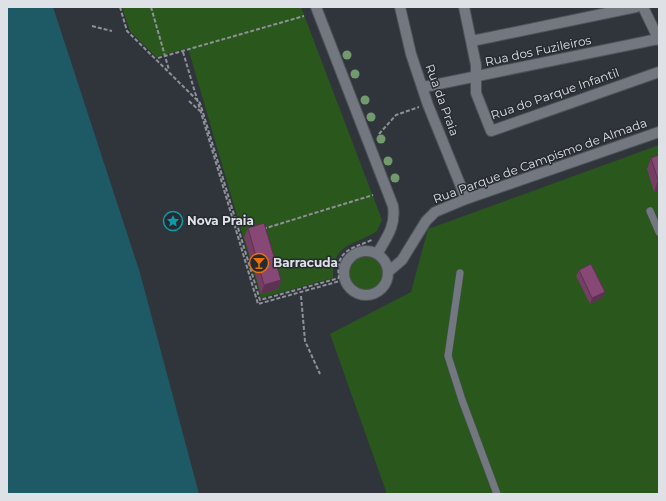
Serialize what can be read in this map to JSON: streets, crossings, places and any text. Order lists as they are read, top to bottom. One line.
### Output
{"streets":{"street":["Rua dos Fuzileiros","Rua do Parque Infantil","Rua da Praia","Rua Parque de Campismo de Almada"]},"crossings":[["Rua dos Fuzileiros","Rua do Parque Infantil"],["Rua dos Fuzileiros","Rua da Praia"],["Rua da Praia","Rua Parque de Campismo de Almada"]],"places":{"place":["Nova Praia"],"bar":["Barracuda"]}}
